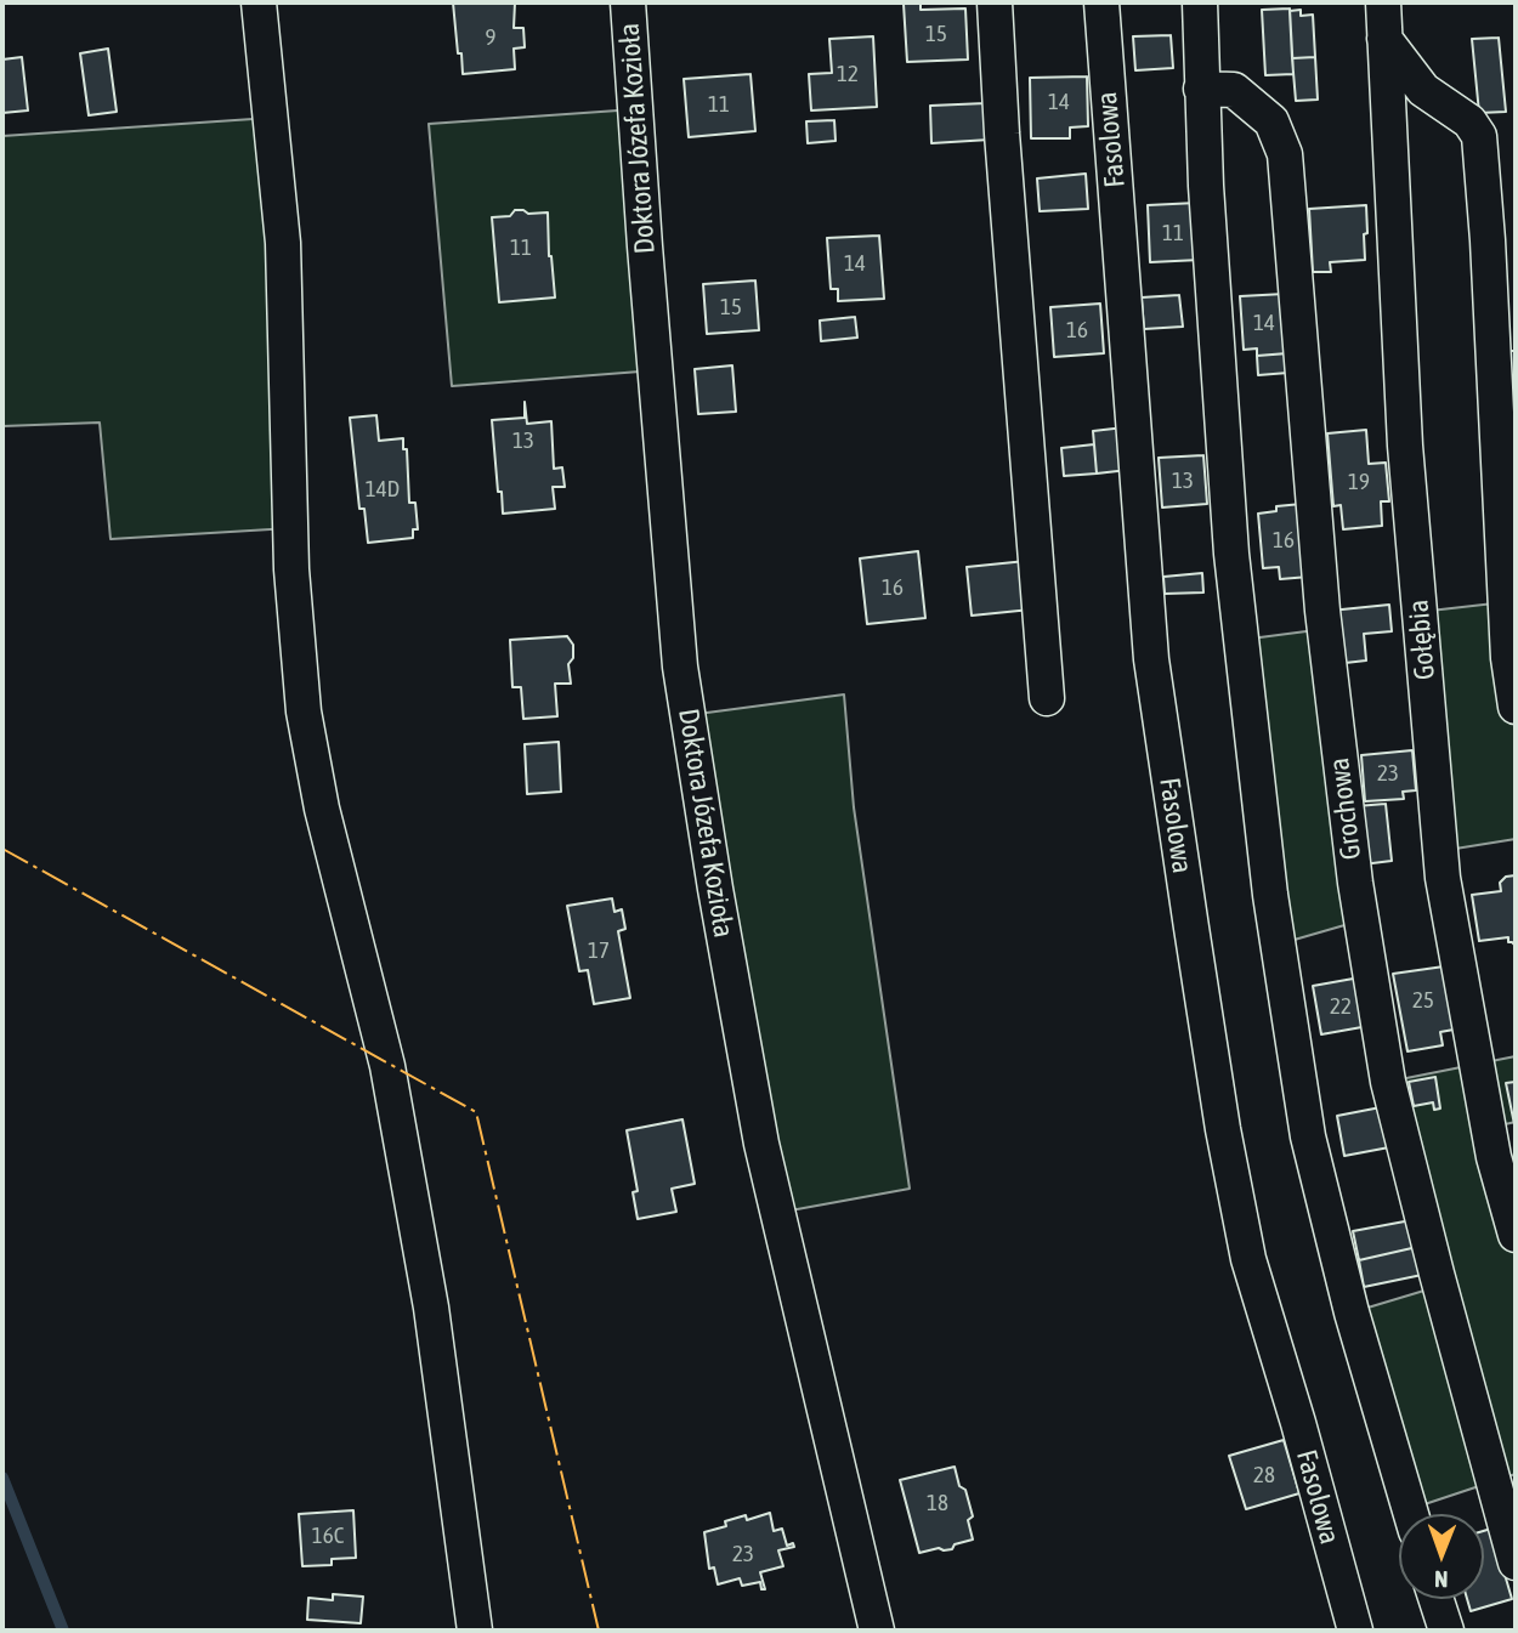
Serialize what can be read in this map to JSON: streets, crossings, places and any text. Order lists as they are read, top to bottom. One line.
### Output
{"streets":{"street":["Doktora Józefa Kozioła","Fasolowa","Gołębia","Grochowa"]},"house_numbers":["15","9","12","14","11","11","11","14","15","14","16","13","13","19","14D","16","16","23","17","25","22","28","18","16C","23"],"north":"bottom"}
